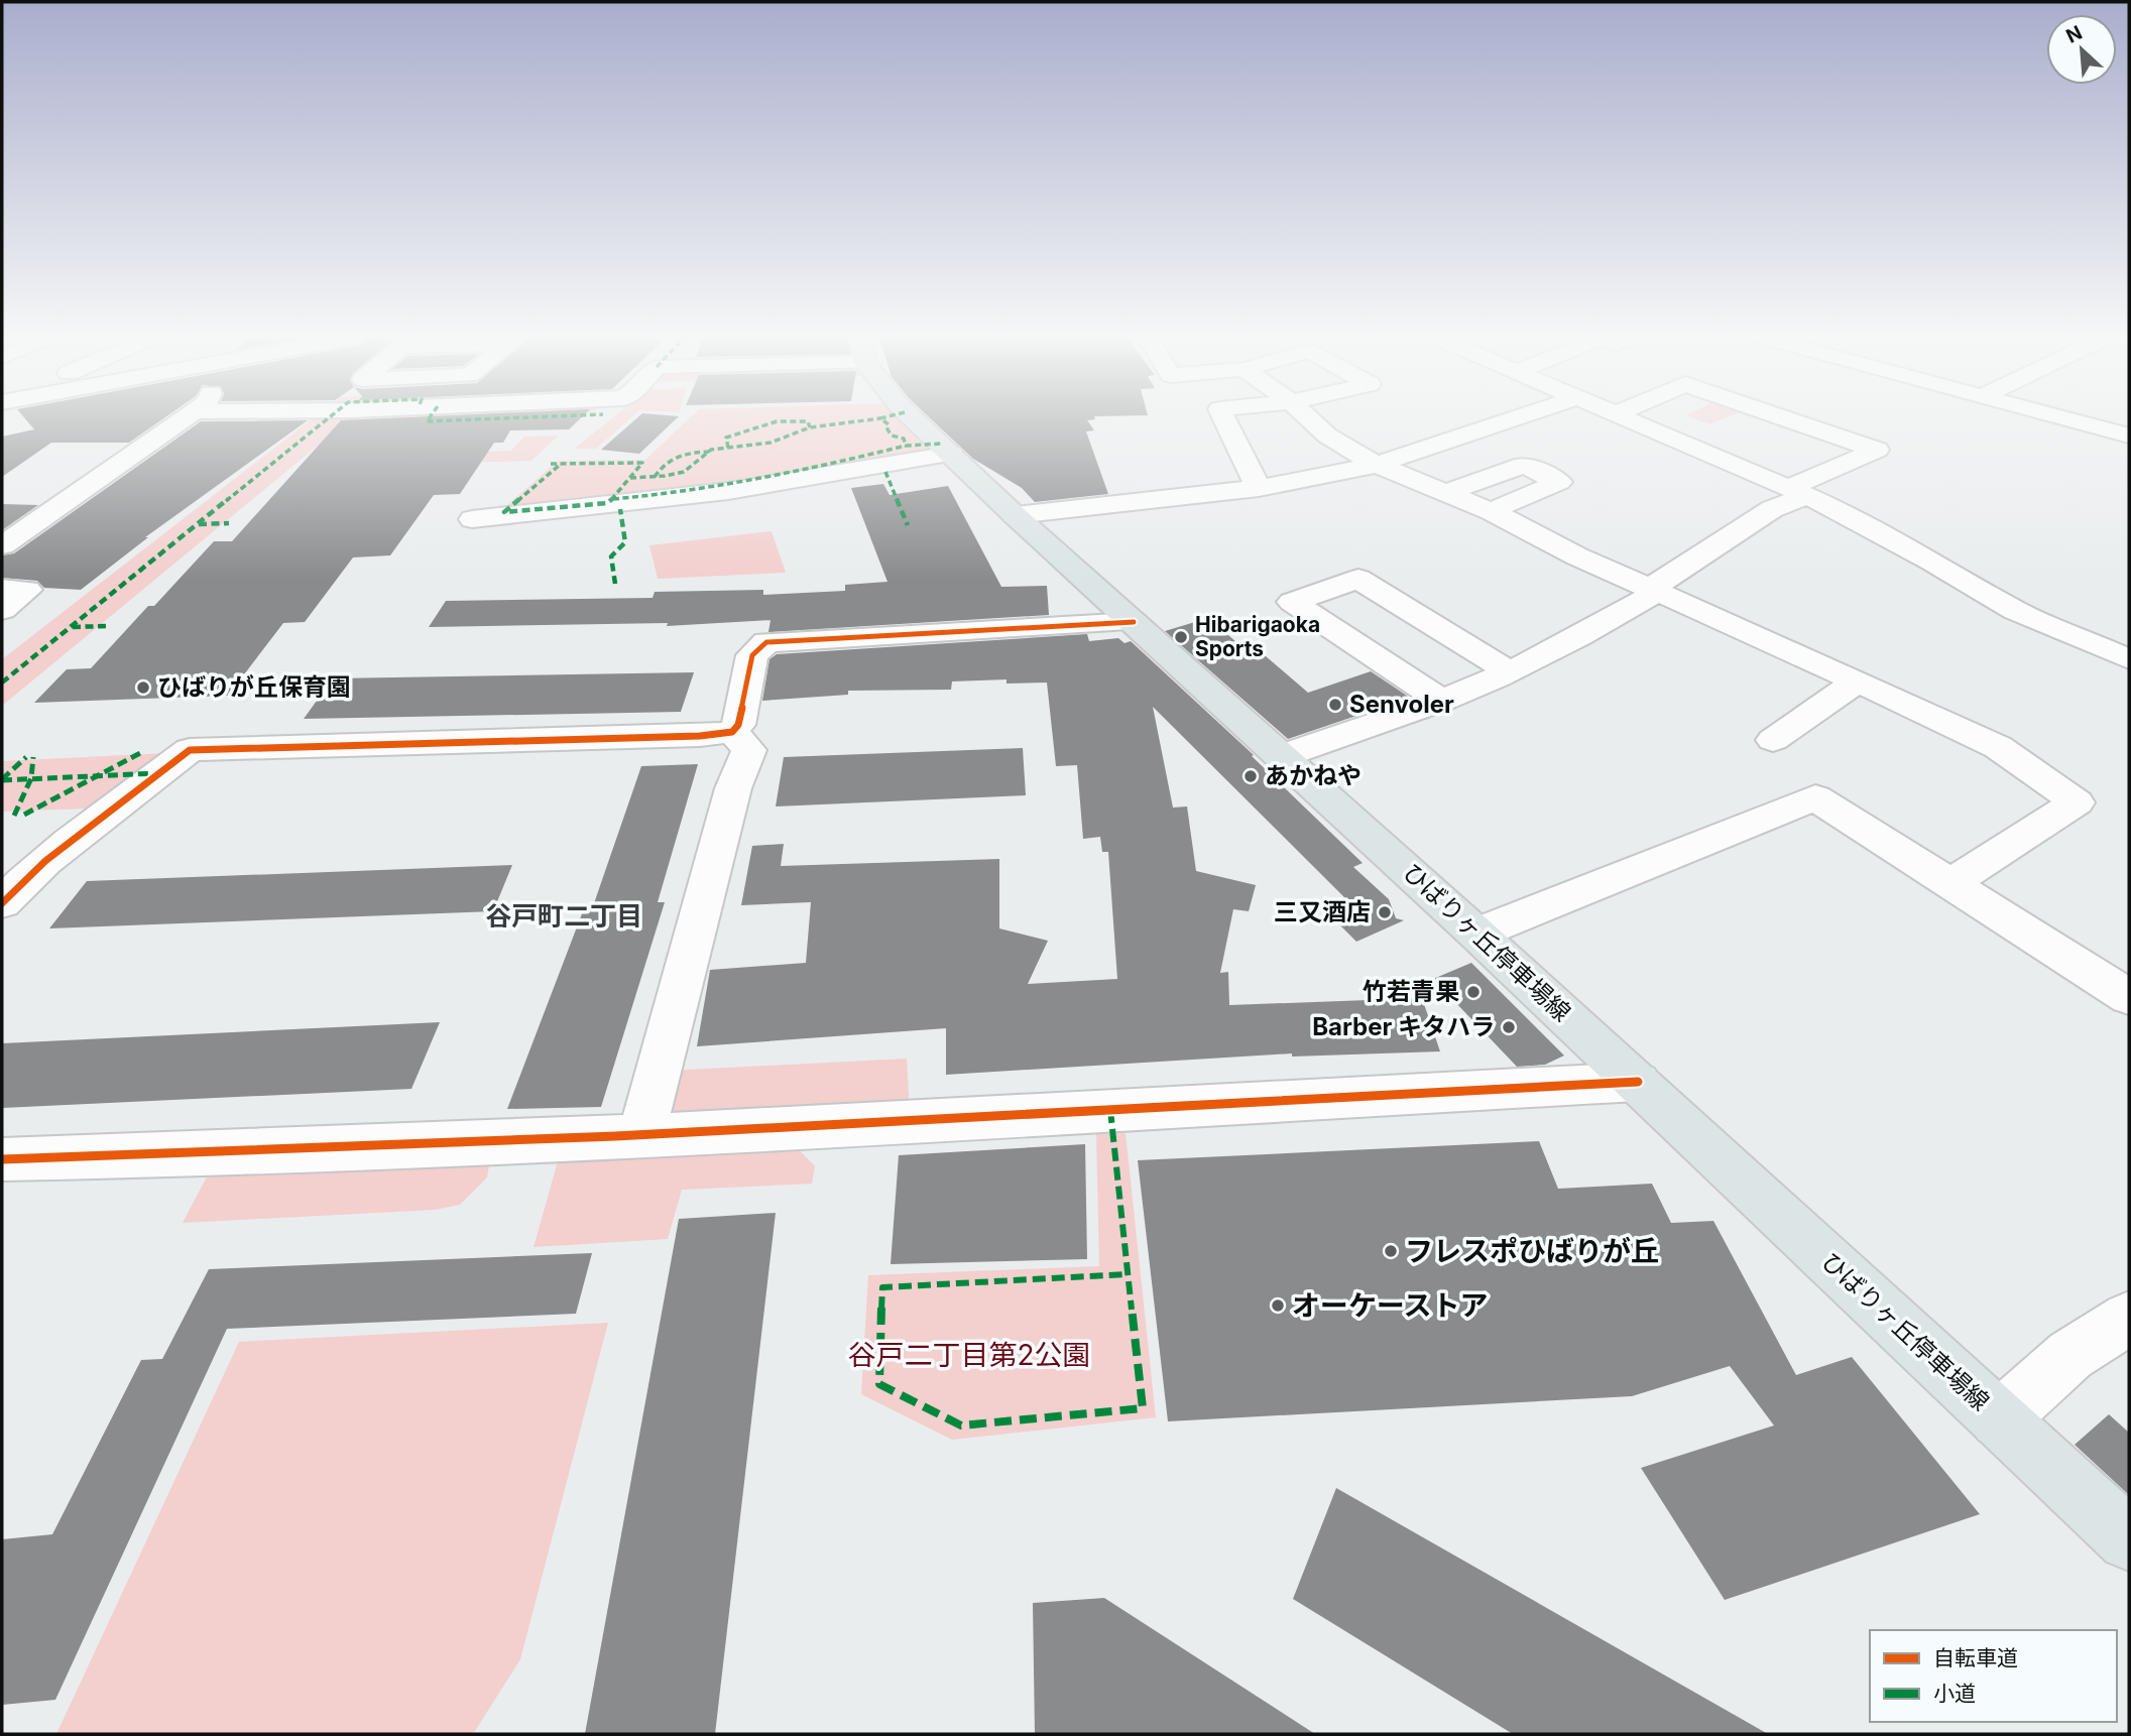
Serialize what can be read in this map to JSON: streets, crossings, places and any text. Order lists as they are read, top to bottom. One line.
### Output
{"streets":{"main road":["ひばりヶ丘停車場線"]},"districts":["谷戸町二丁目"],"parks":["谷戸二丁目第2公園"],"places":["Hibarigaoka Sports","ひばりが丘保育園","Senvoler","あかねや","三又酒店","竹若青果","Barber キタハラ","フレスポひばりが丘","オーケーストア"],"legend":["自転車道","小道"],"north":"top left"}
